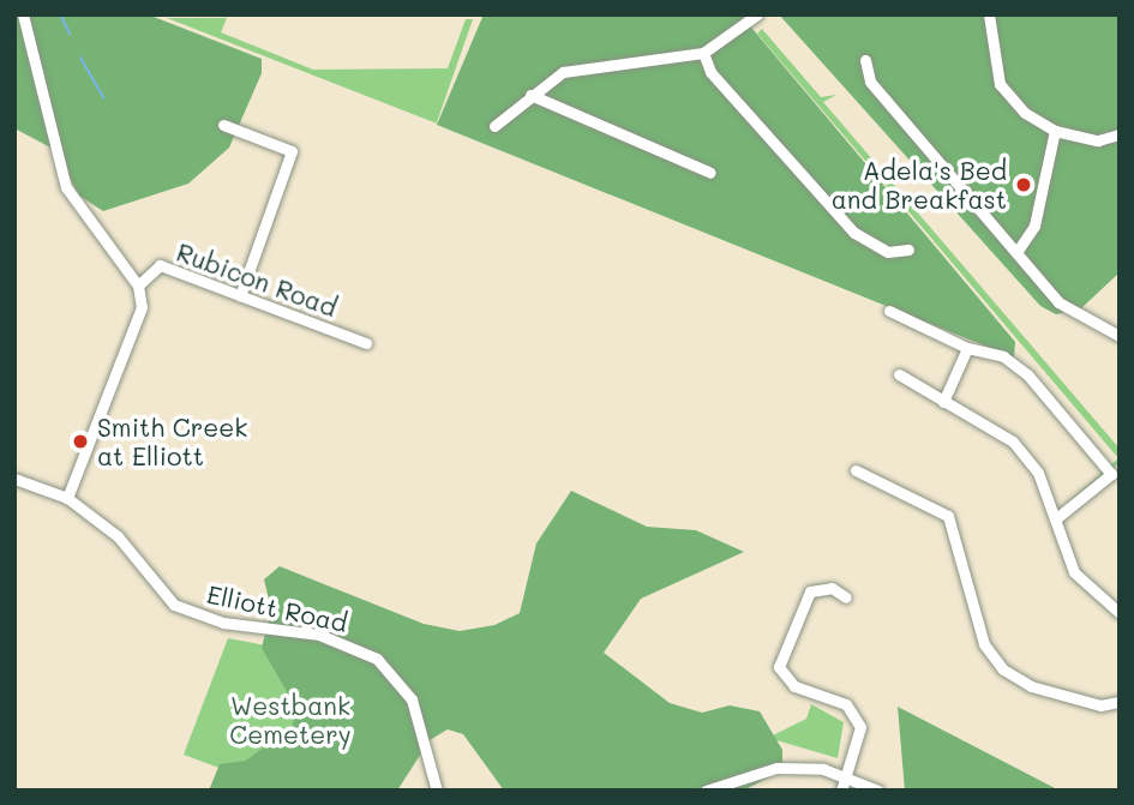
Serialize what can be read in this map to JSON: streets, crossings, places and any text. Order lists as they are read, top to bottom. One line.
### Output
{"streets":{"street":["Rubicon Road","Elliott Road"]},"parks":["Westbank Cemetery"],"places":["Adela's Bed and Breakfast","Smith Creek at Elliott"]}
